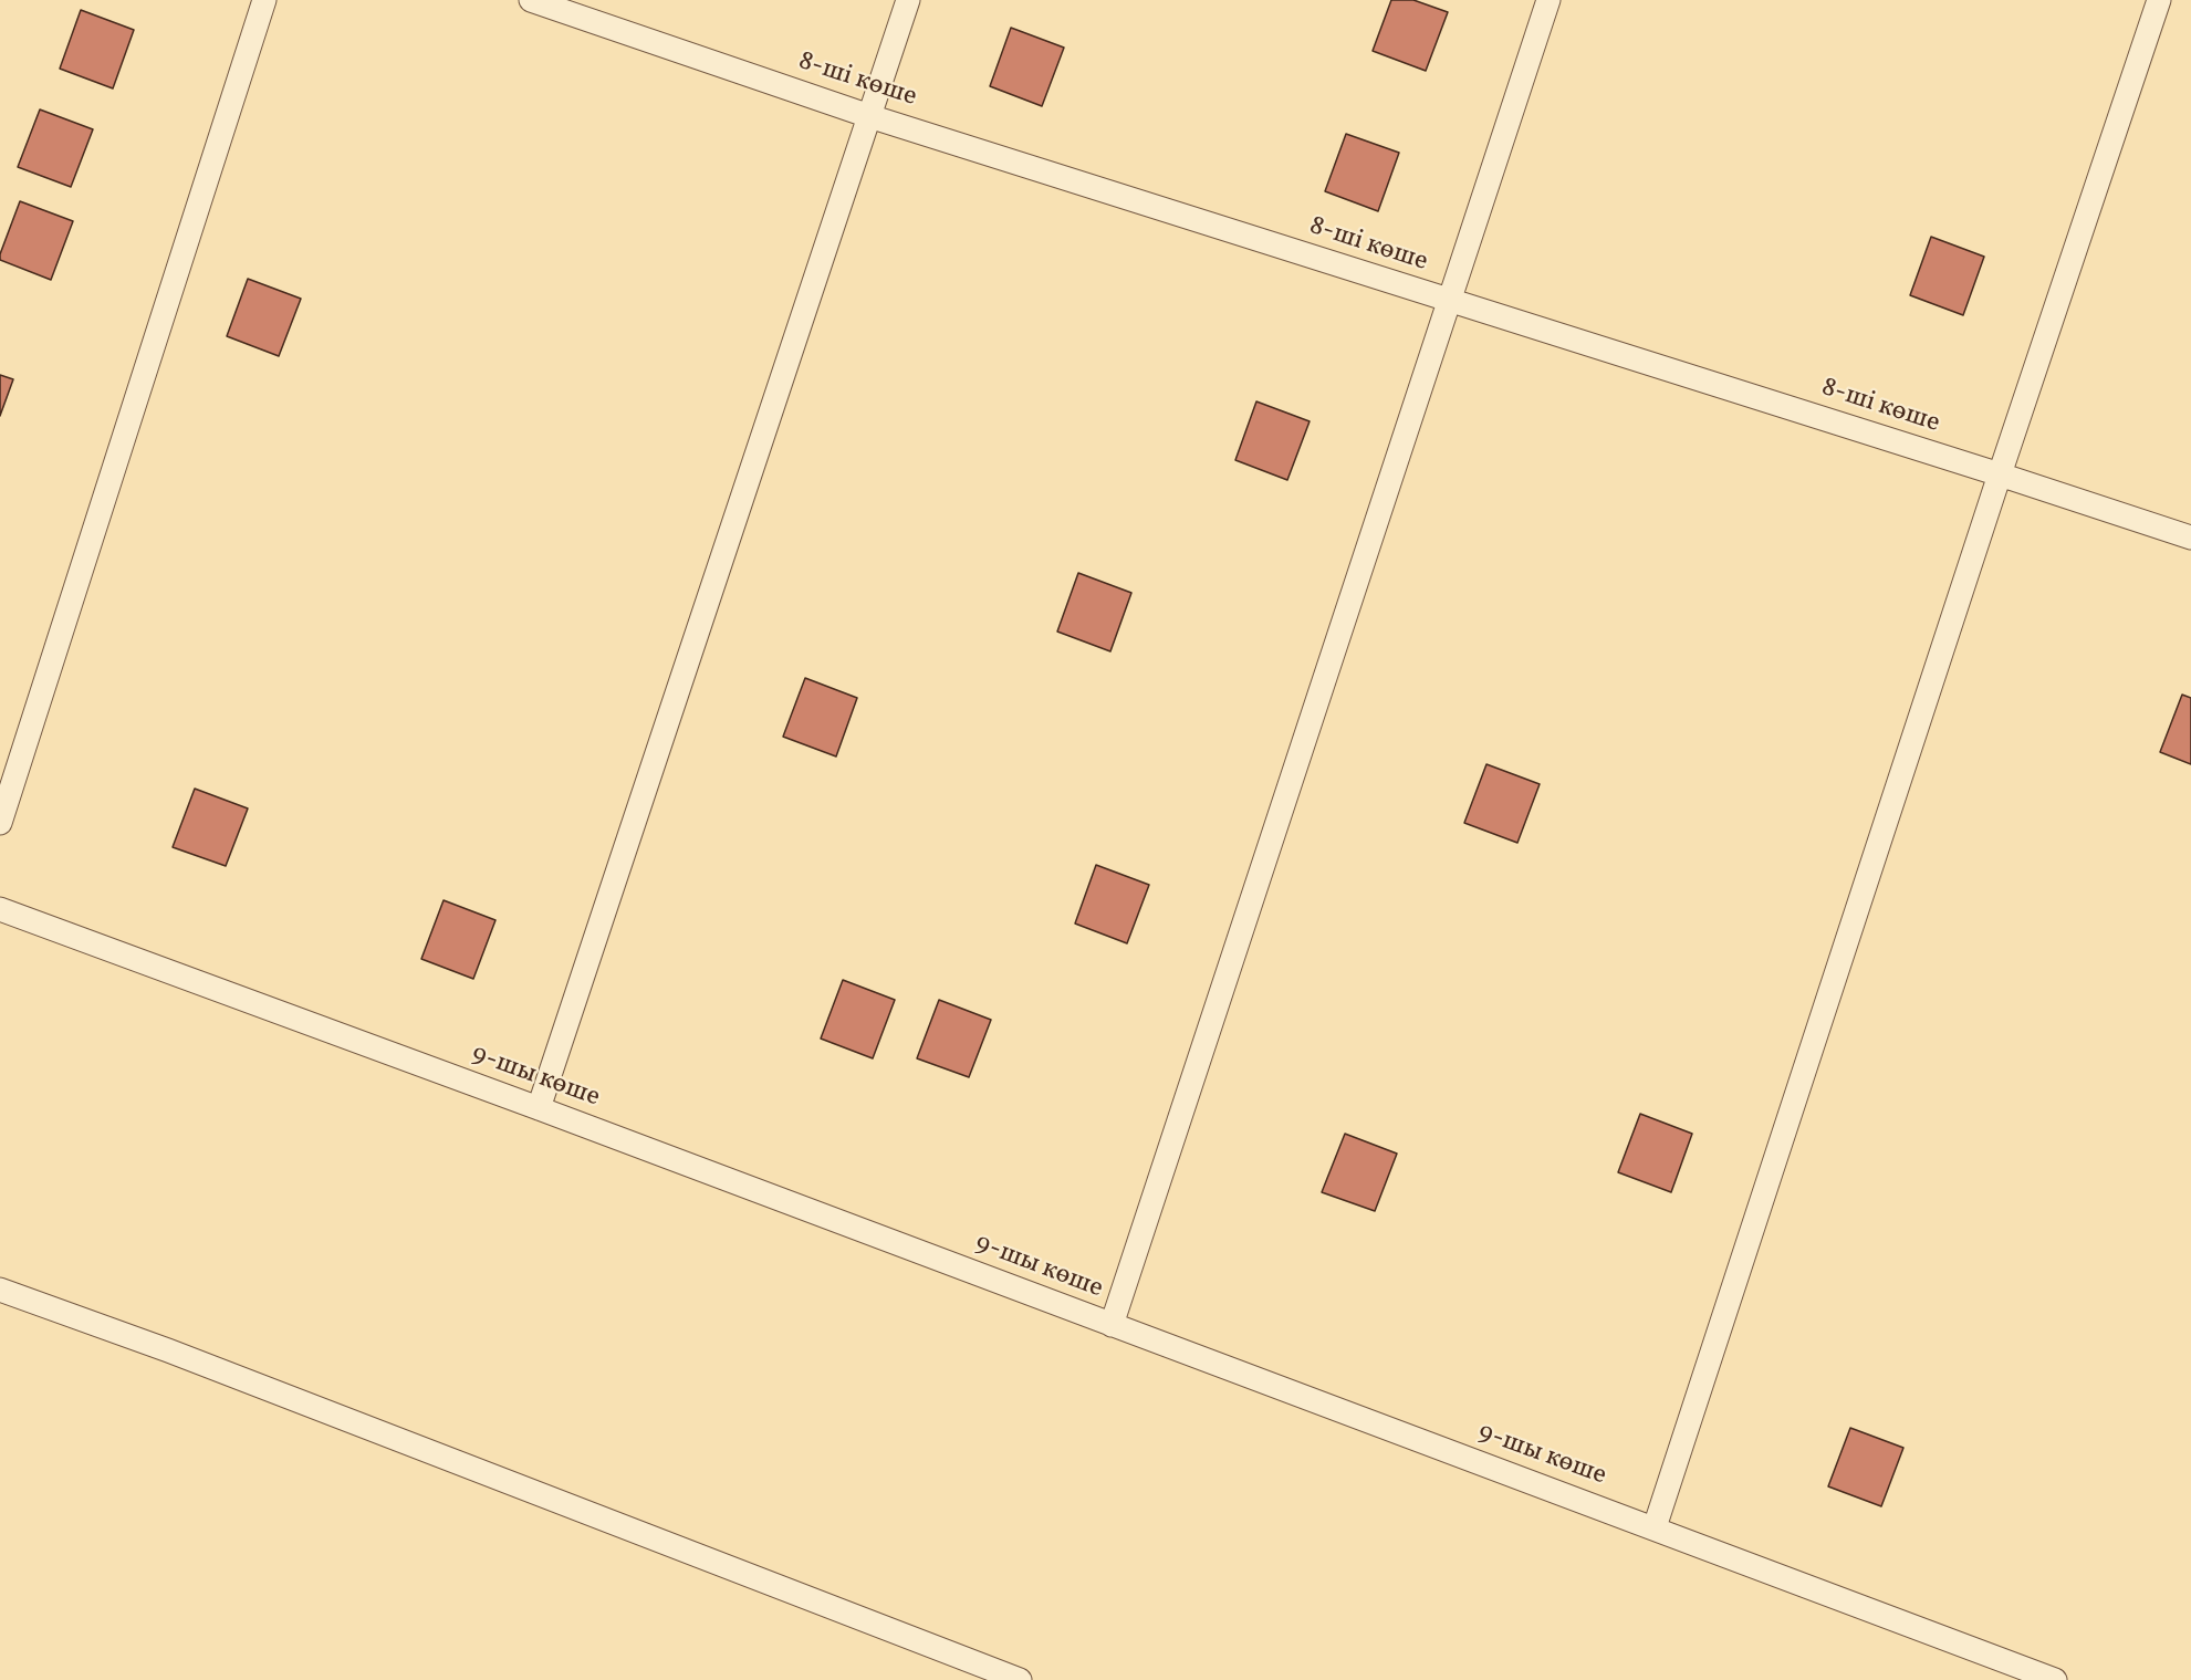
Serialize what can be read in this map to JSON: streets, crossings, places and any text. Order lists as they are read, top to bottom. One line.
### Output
{"streets":{"lane":["8-ші көше","9-шы көше"]}}
